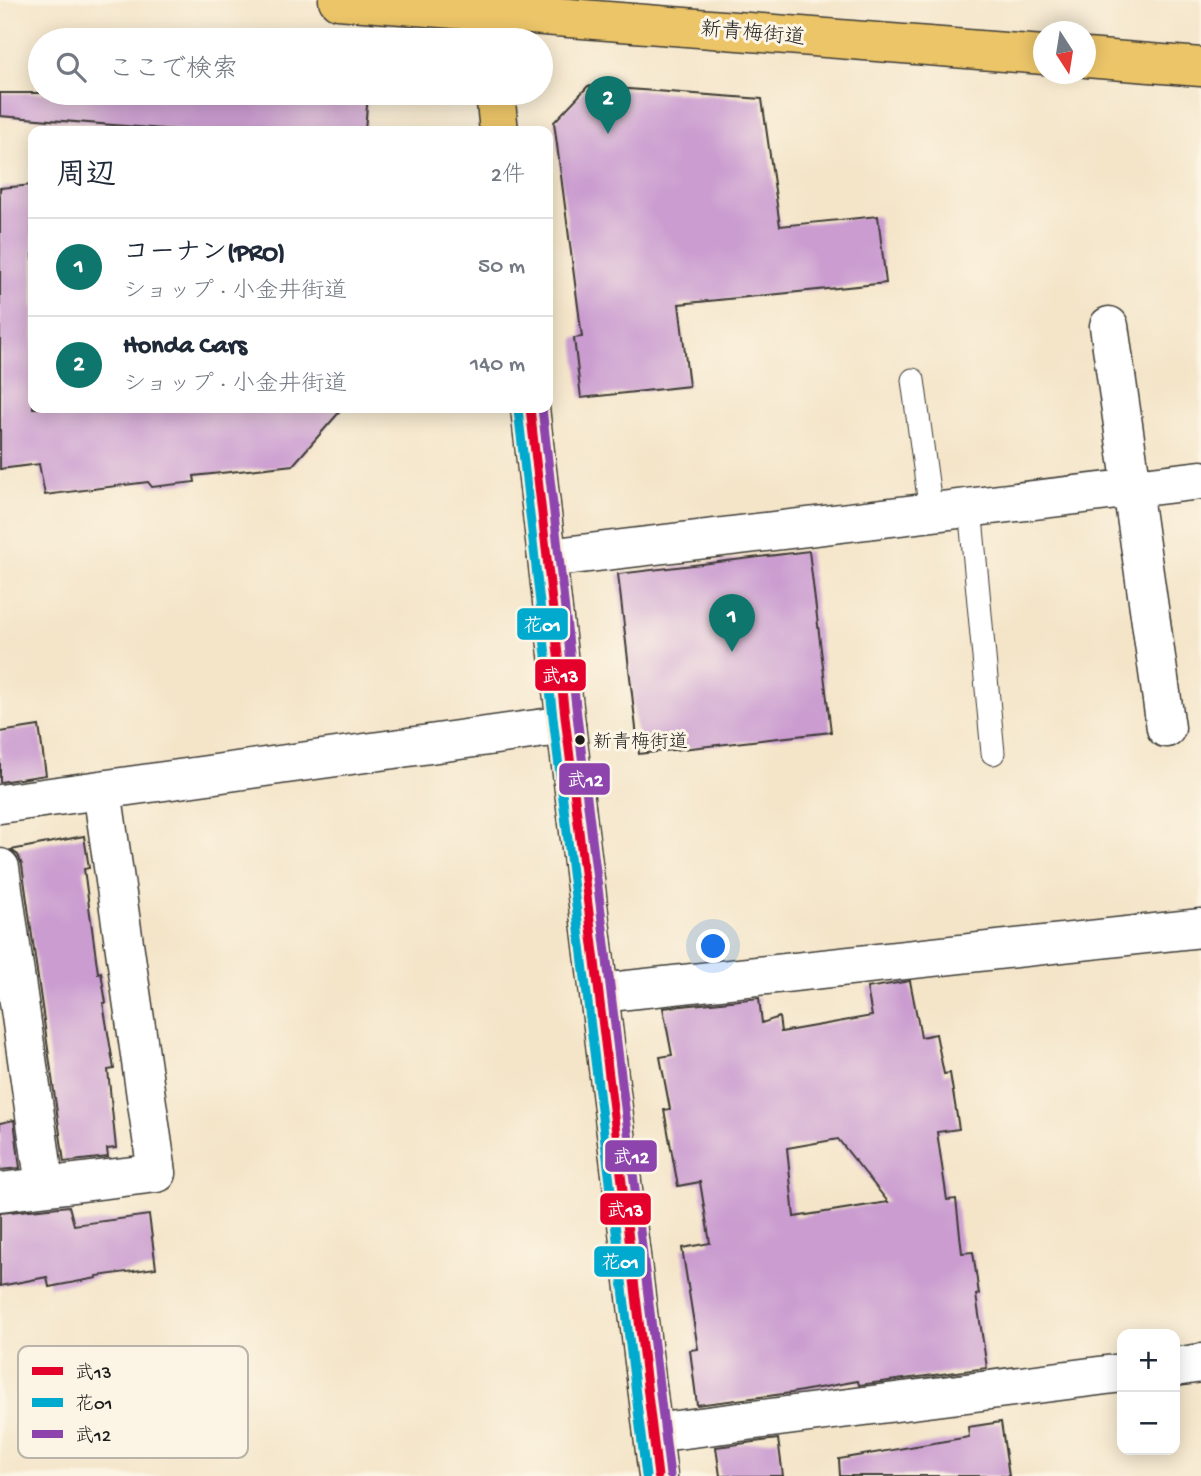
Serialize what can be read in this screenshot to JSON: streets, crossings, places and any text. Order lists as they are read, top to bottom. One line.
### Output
{"streets":{"main road":["新青梅街道"]},"places":["新青梅街道"],"lines":["transit line 武13","transit line 花01","transit line 武12"],"legend":["武13","花01","武12"],"north":"bottom","page":{"search":"ここで検索","pins":["2","1"],"heading":["周辺","2件"],"list":[{"mark":"1","name":"コーナン(PRO)","note":"ショップ · 小金井街道","value":"50 m"},{"mark":"2","name":"Honda Cars","note":"ショップ · 小金井街道","value":"140 m"}],"map_buttons":["+","−"]}}
